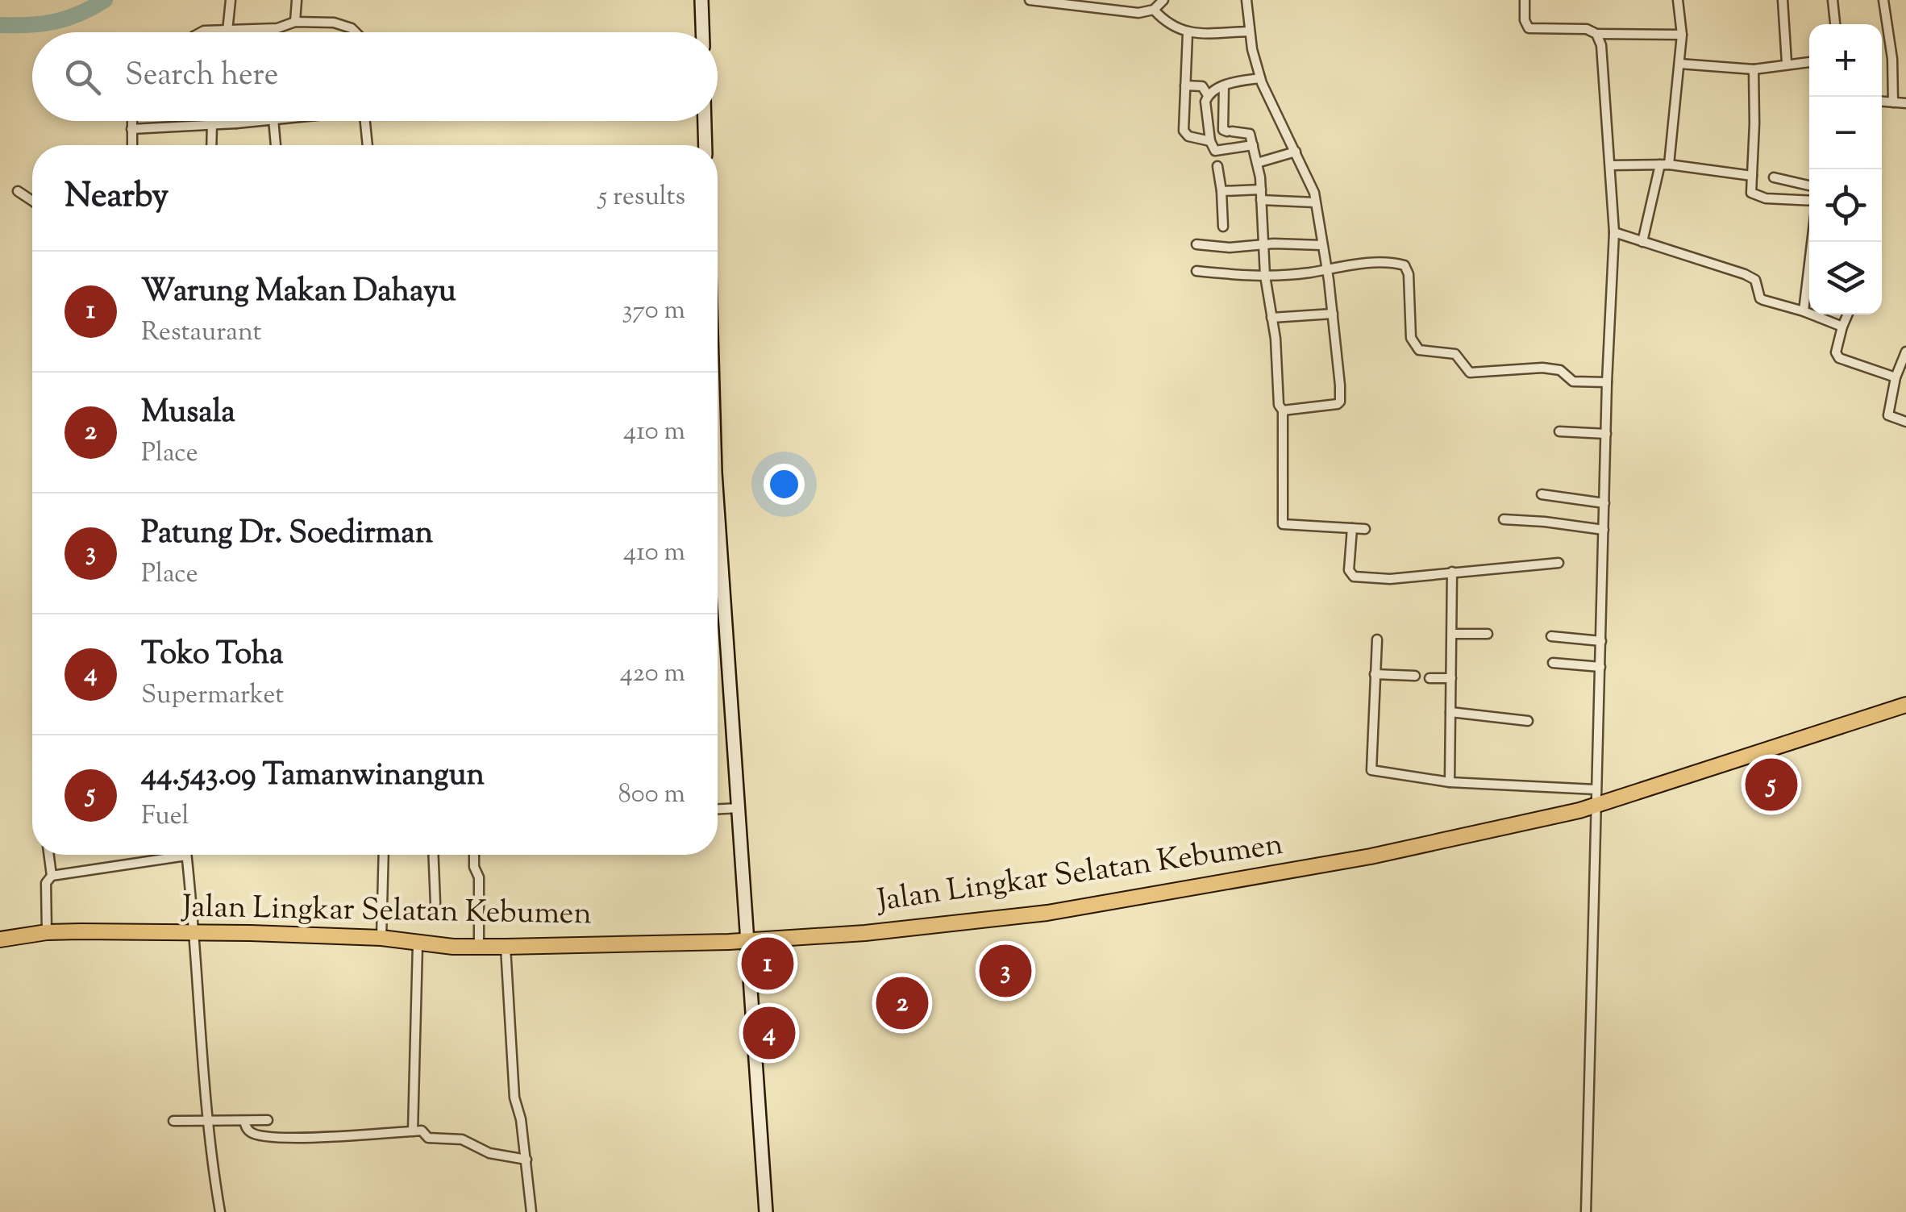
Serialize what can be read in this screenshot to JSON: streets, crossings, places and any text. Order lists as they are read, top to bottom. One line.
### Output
{"streets":{"highway":["Jalan Lingkar Selatan Kebumen"]},"page":{"map_buttons":["+","−"],"search":"Search here","heading":["Nearby","5 results"],"list":[{"mark":"1","name":"Warung Makan Dahayu","note":"Restaurant","value":"370 m"},{"mark":"2","name":"Musala","note":"Place","value":"410 m"},{"mark":"3","name":"Patung Dr. Soedirman","note":"Place","value":"410 m"},{"mark":"4","name":"Toko Toha","note":"Supermarket","value":"420 m"},{"mark":"5","name":"44.543.09 Tamanwinangun","note":"Fuel","value":"800 m"}],"pins":["5","1","3","2","4"]}}
